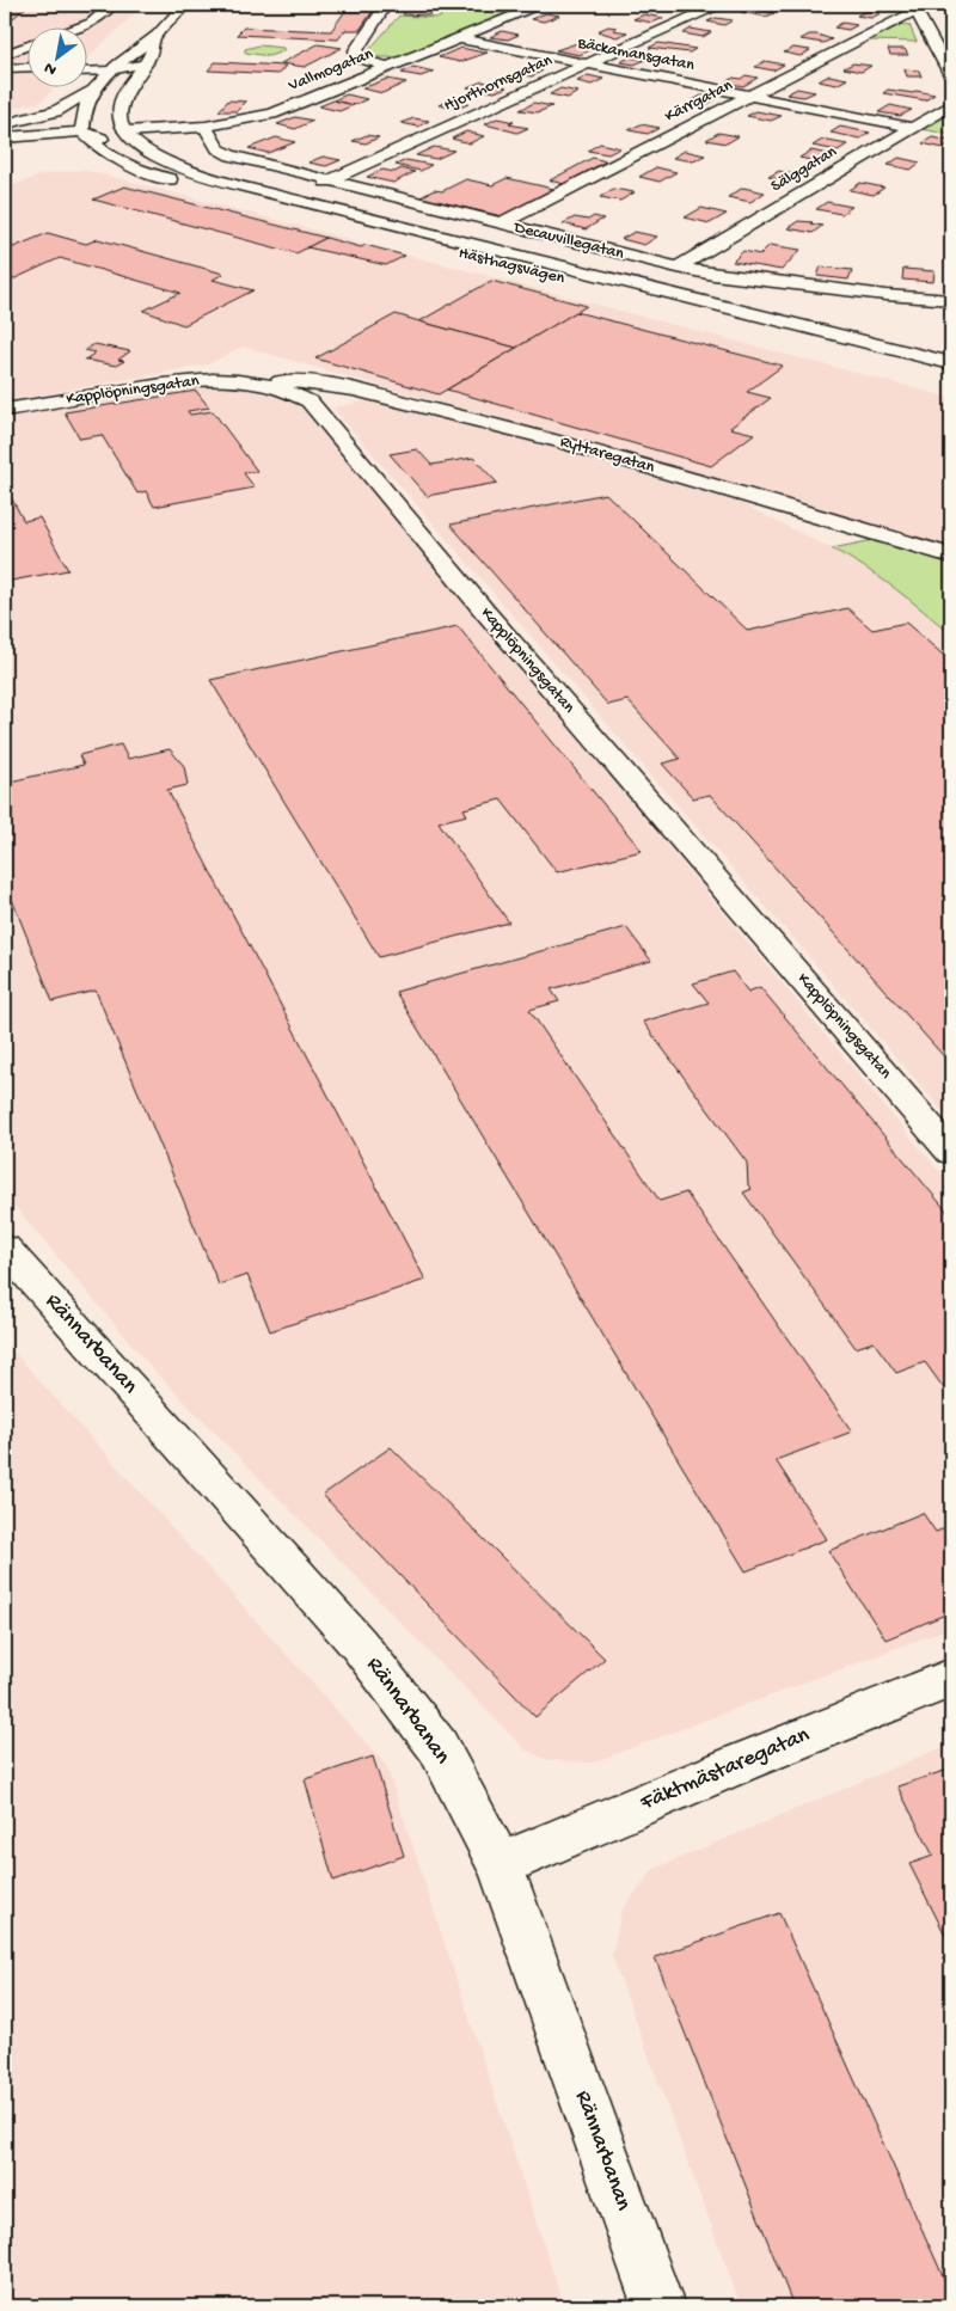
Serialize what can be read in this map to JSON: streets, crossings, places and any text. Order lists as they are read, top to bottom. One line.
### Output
{"streets":{"street":["Bäckamansgatan","Vallmogatan","Hjorthornsgatan","Kärrgatan","Sälggatan","Decauvillegatan","Hästhagsvägen","Kapplöpningsgatan","Ryttaregatan","Rännarbanan","Fäktmästaregatan"]},"crossings":[["Bäckamansgatan","Vallmogatan"],["Bäckamansgatan","Hjorthornsgatan"],["Bäckamansgatan","Kärrgatan"],["Bäckamansgatan","Sälggatan"],["Vallmogatan","Decauvillegatan"],["Vallmogatan","Hästhagsvägen"],["Hjorthornsgatan","Decauvillegatan"],["Kärrgatan","Decauvillegatan"],["Sälggatan","Decauvillegatan"],["Kapplöpningsgatan","Ryttaregatan"],["Rännarbanan","Fäktmästaregatan"]],"north":"bottom left"}
